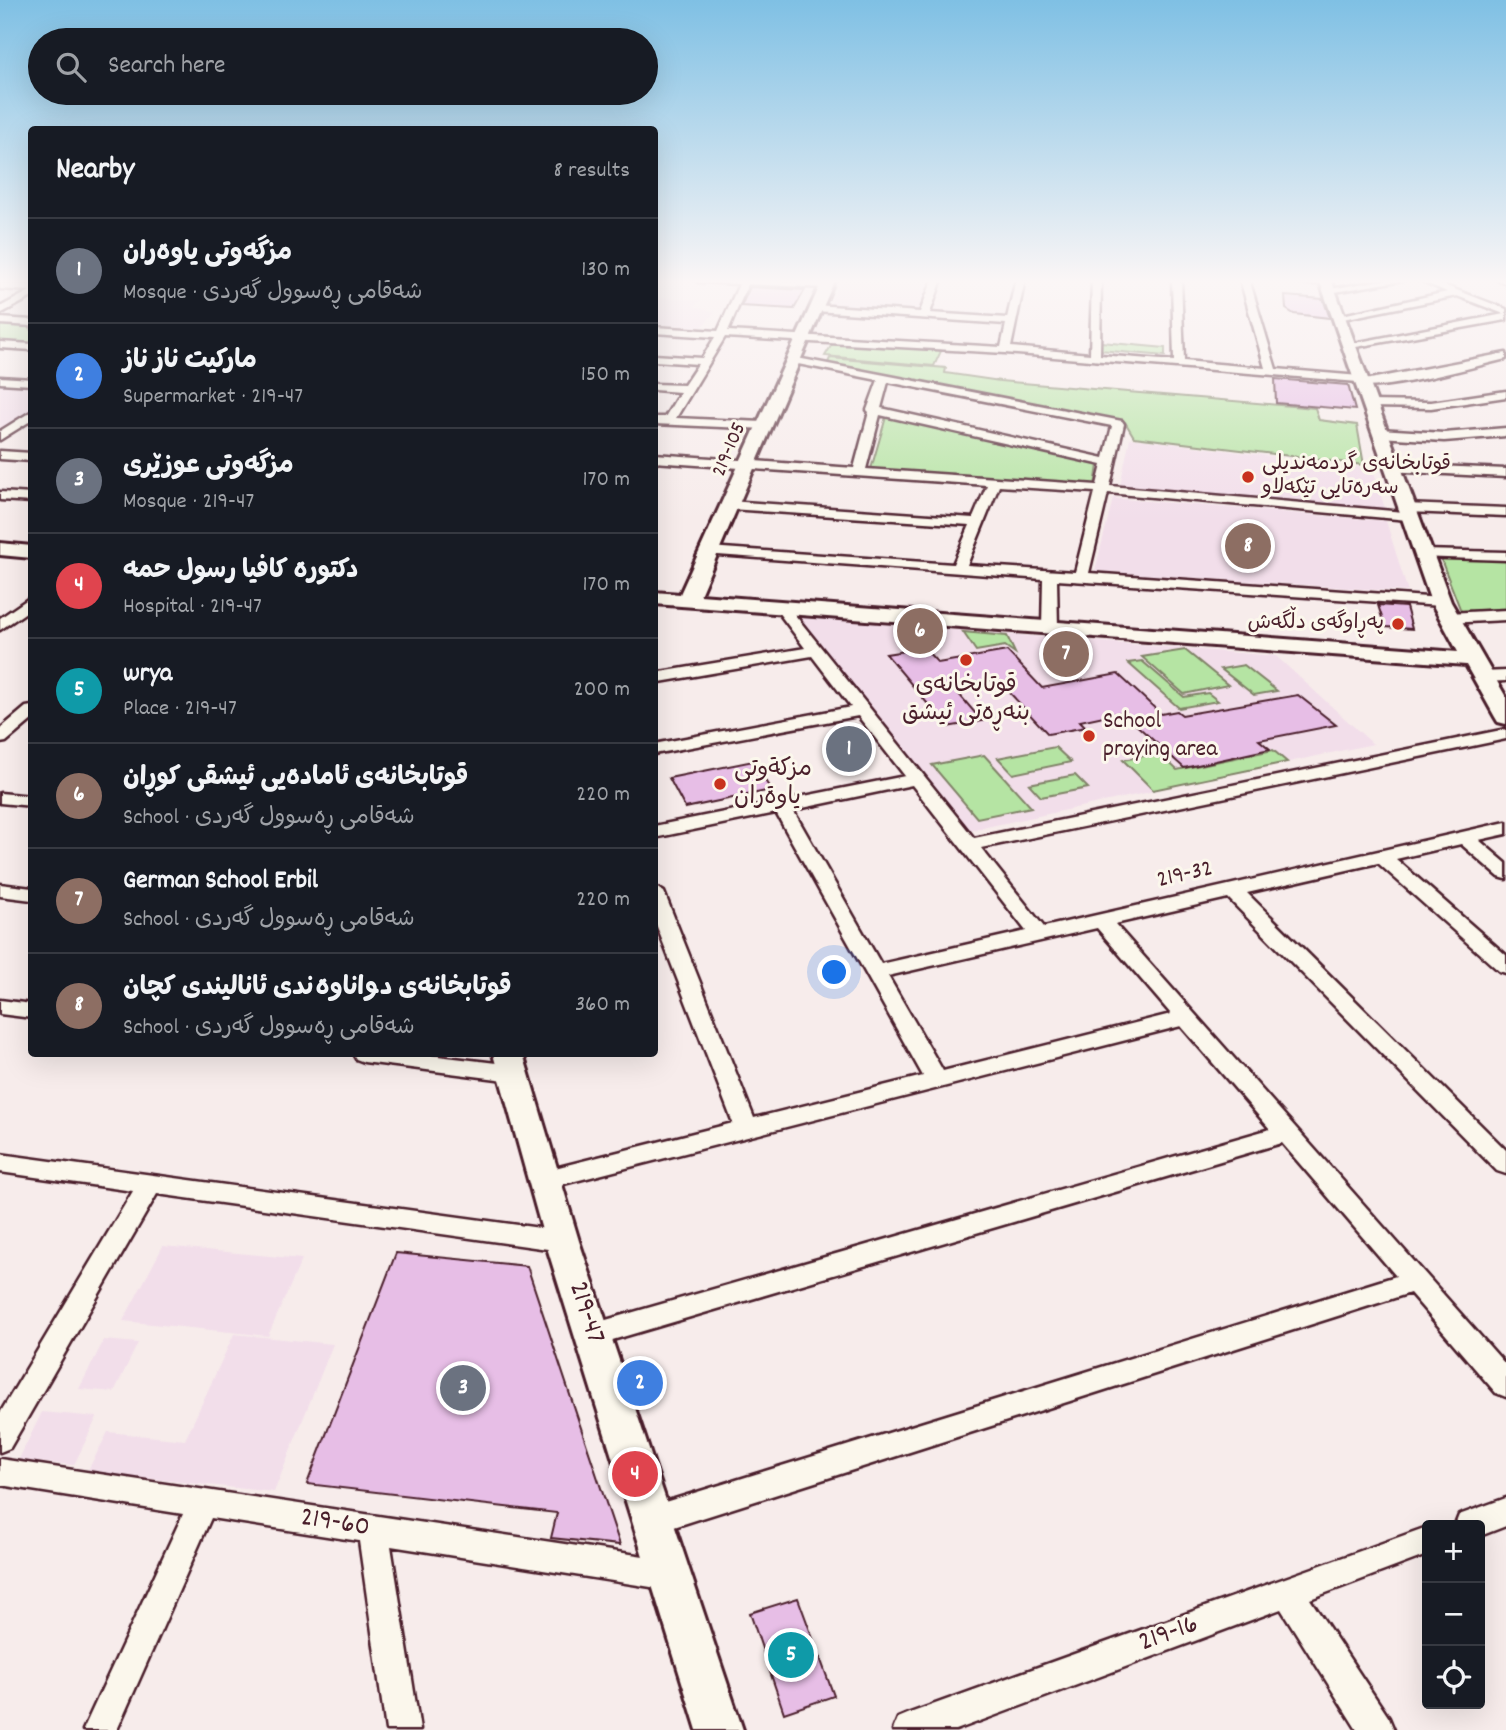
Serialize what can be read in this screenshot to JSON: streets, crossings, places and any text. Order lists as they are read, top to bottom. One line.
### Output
{"streets":{"street":["219-105","219-32","219-47","219-60","219-16"]},"crossings":[["219-47","219-60"]],"places":["قوتابخانەی گردمەندیلی سەرەتایی تێكەلاو","پەڕاوگەی دڵگەش","قوتابخانەی بنەڕەتی ئیشق","School praying area","مزكةوتى ياوةران"],"page":{"search":"Search here","heading":["Nearby","8 results"],"list":[{"mark":"1","name":"مزگەوتی یاوەران","note":"Mosque · شەقامی ڕەسوول گەردی","value":"130 m"},{"mark":"2","name":"ماركيت ناز ناز","note":"Supermarket · 219-47","value":"150 m"},{"mark":"3","name":"مزگەوتی عوزێری","note":"Mosque · 219-47","value":"170 m"},{"mark":"4","name":"دکتورە کافیا رسول حمە","note":"Hospital · 219-47","value":"170 m"},{"mark":"5","name":"wrya","note":"Place · 219-47","value":"200 m"},{"mark":"6","name":"قوتابخانەی ئامادەیی ئیشقی کوڕان","note":"School · شەقامی ڕەسوول گەردی","value":"220 m"},{"mark":"7","name":"German School Erbil","note":"School · شەقامی ڕەسوول گەردی","value":"220 m"},{"mark":"8","name":"قوتابخانەی دواناوەندی ئانالیندی كچان","note":"School · شەقامی ڕەسوول گەردی","value":"360 m"}],"pins":["8","6","7","1","2","3","4","5"],"map_buttons":["+","−"]}}
